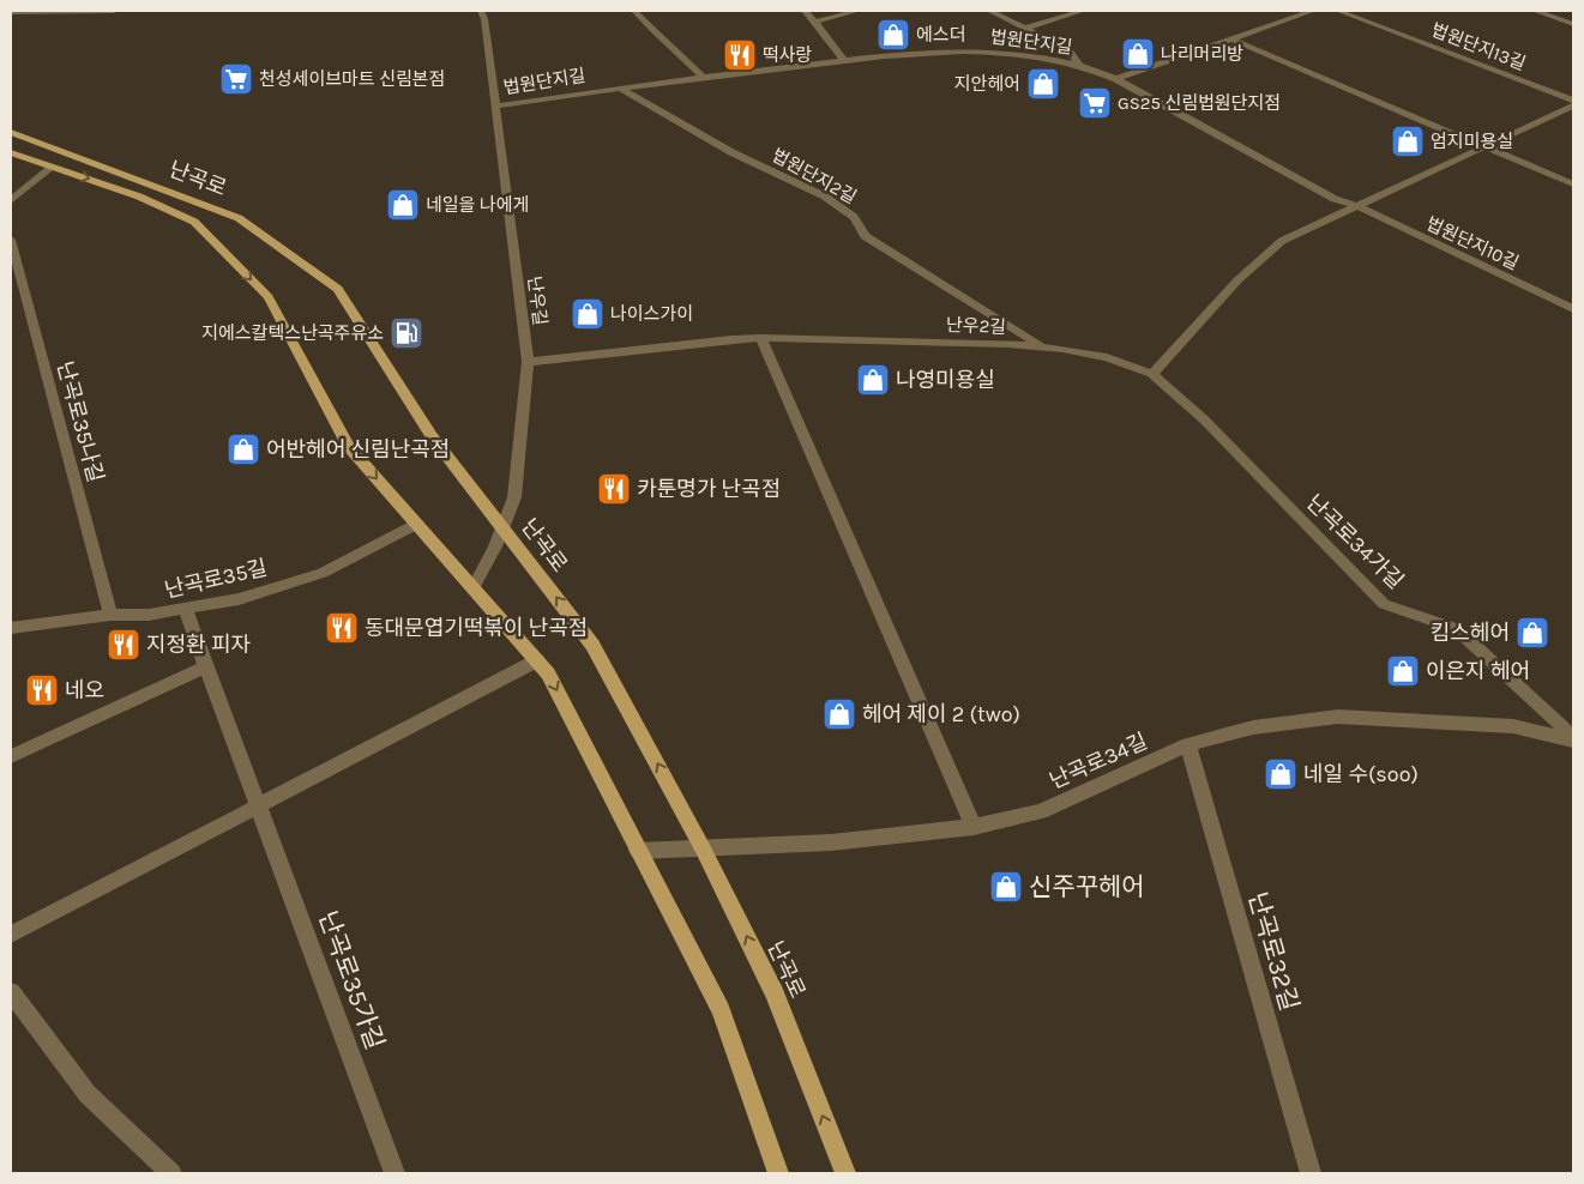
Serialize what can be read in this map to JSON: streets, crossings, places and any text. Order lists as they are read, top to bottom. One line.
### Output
{"streets":{"main road":["난곡로"],"street":["법원단지길","법원단지13길","법원단지2길","법원단지10길","난우길","난우2길","난곡로35나길","난곡로34가길","난곡로35길","난곡로34길","난곡로32길","난곡로35가길"]},"crossings":[["법원단지길","법원단지2길"],["법원단지길","법원단지10길"],["법원단지길","난우길"],["법원단지2길","난우2길"],["난곡로","난우길"],["난곡로","난곡로35길"],["난곡로","난곡로34길"],["난우길","난우2길"],["난우2길","난곡로34가길"],["난곡로35나길","난곡로35길"],["난곡로34가길","난곡로34길"],["난곡로35길","난곡로35가길"],["난곡로34길","난곡로32길"]],"places":{"shop":["에스더","나리머리방","지안헤어","엄지미용실","네일을 나에게","나이스가이","나영미용실","어반헤어 신림난곡점","킴스헤어","이은지 헤어","헤어 제이 2 (two)","네일 수(soo)","신주꾸헤어"],"restaurant":["떡사랑","카툰명가 난곡점","동대문엽기떡볶이 난곡점","지정환 피자","네오"],"supermarket":["천성세이브마트 신림본점","GS25 신림법원단지점"],"fuel station":["지에스칼텍스난곡주유소"]}}
